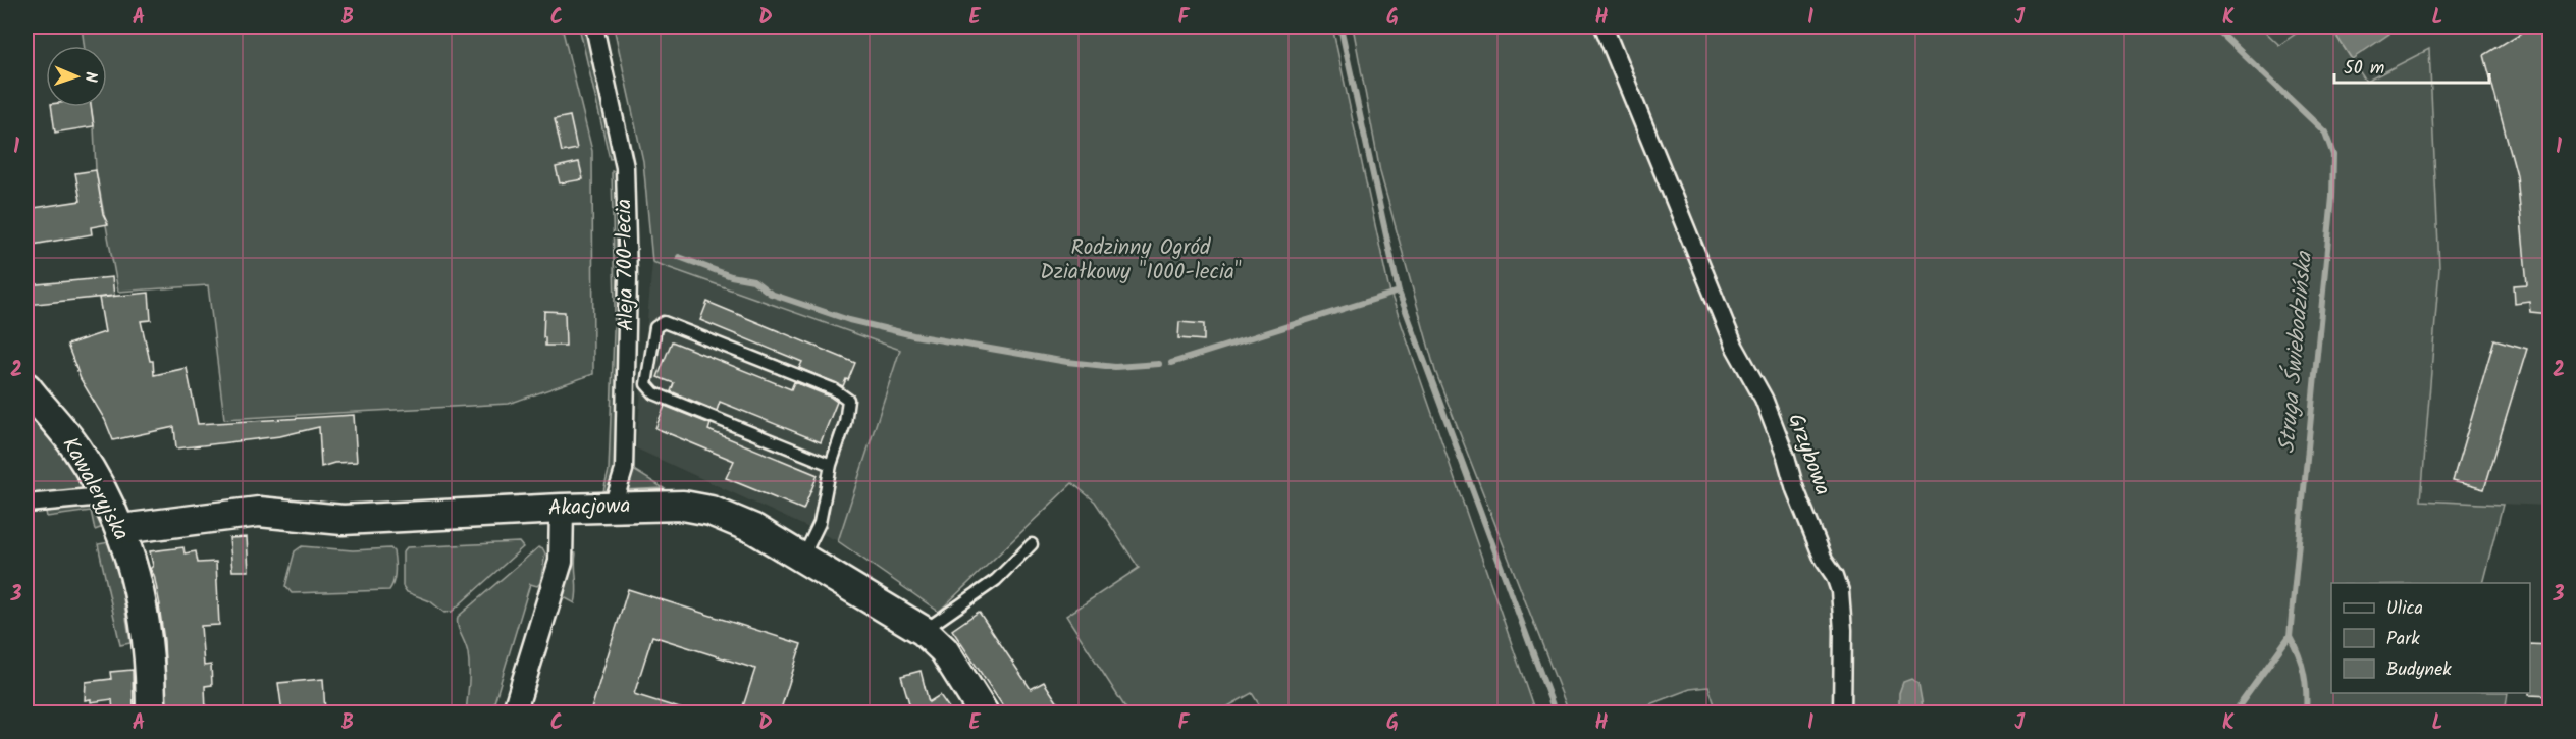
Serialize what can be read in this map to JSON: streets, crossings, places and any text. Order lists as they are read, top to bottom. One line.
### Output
{"streets":{"street":["Aleja 700-lecia","Grzybowa","Kawaleryjska","Akacjowa"]},"crossings":[["Aleja 700-lecia","Akacjowa"],["Kawaleryjska","Akacjowa"]],"water":["Struga Świebodzińska"],"parks":["Rodzinny Ogród Działkowy \"1000-lecia\""],"legend":["Ulica","Park","Budynek"],"scale_bar":"50 m","north":"right","grid":{"columns":["A","B","C","D","E","F","G","H","I","J","K","L"],"rows":["1","2","3"]}}
